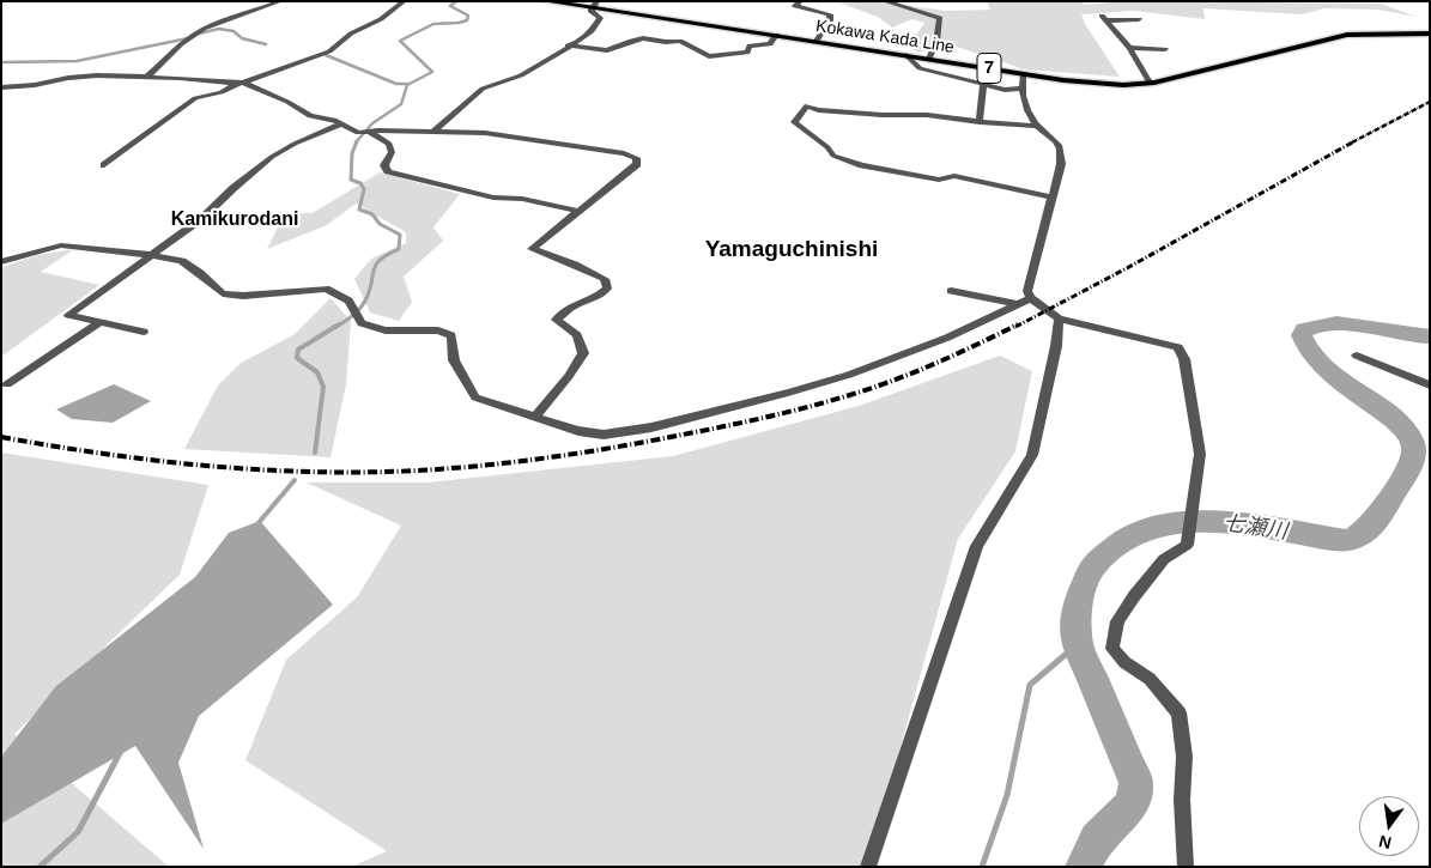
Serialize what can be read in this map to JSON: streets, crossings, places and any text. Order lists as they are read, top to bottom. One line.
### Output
{"streets":{"main road":["Kokawa Kada Line","7"]},"districts":["Kamikurodani","Yamaguchinishi"],"water":["七瀬川"],"north":"bottom"}
